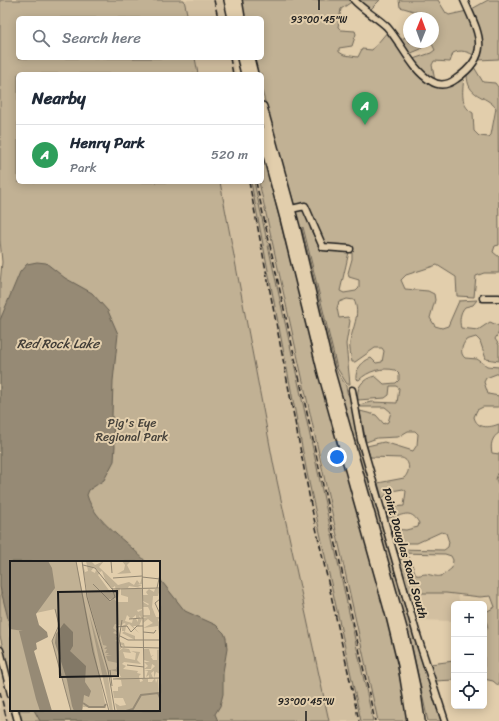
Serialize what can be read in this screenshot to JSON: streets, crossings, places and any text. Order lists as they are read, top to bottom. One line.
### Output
{"streets":{"street":["Point Douglas Road South"]},"water":["Red Rock Lake"],"parks":["Pig's Eye Regional Park"],"north":"top","page":{"search":"Search here","heading":"Nearby","pins":"A","list":[{"mark":"A","name":"Henry Park","note":"Park","value":"520 m"}],"map_buttons":["+","−"]},"coordinates":["93°00'45\"W"]}
